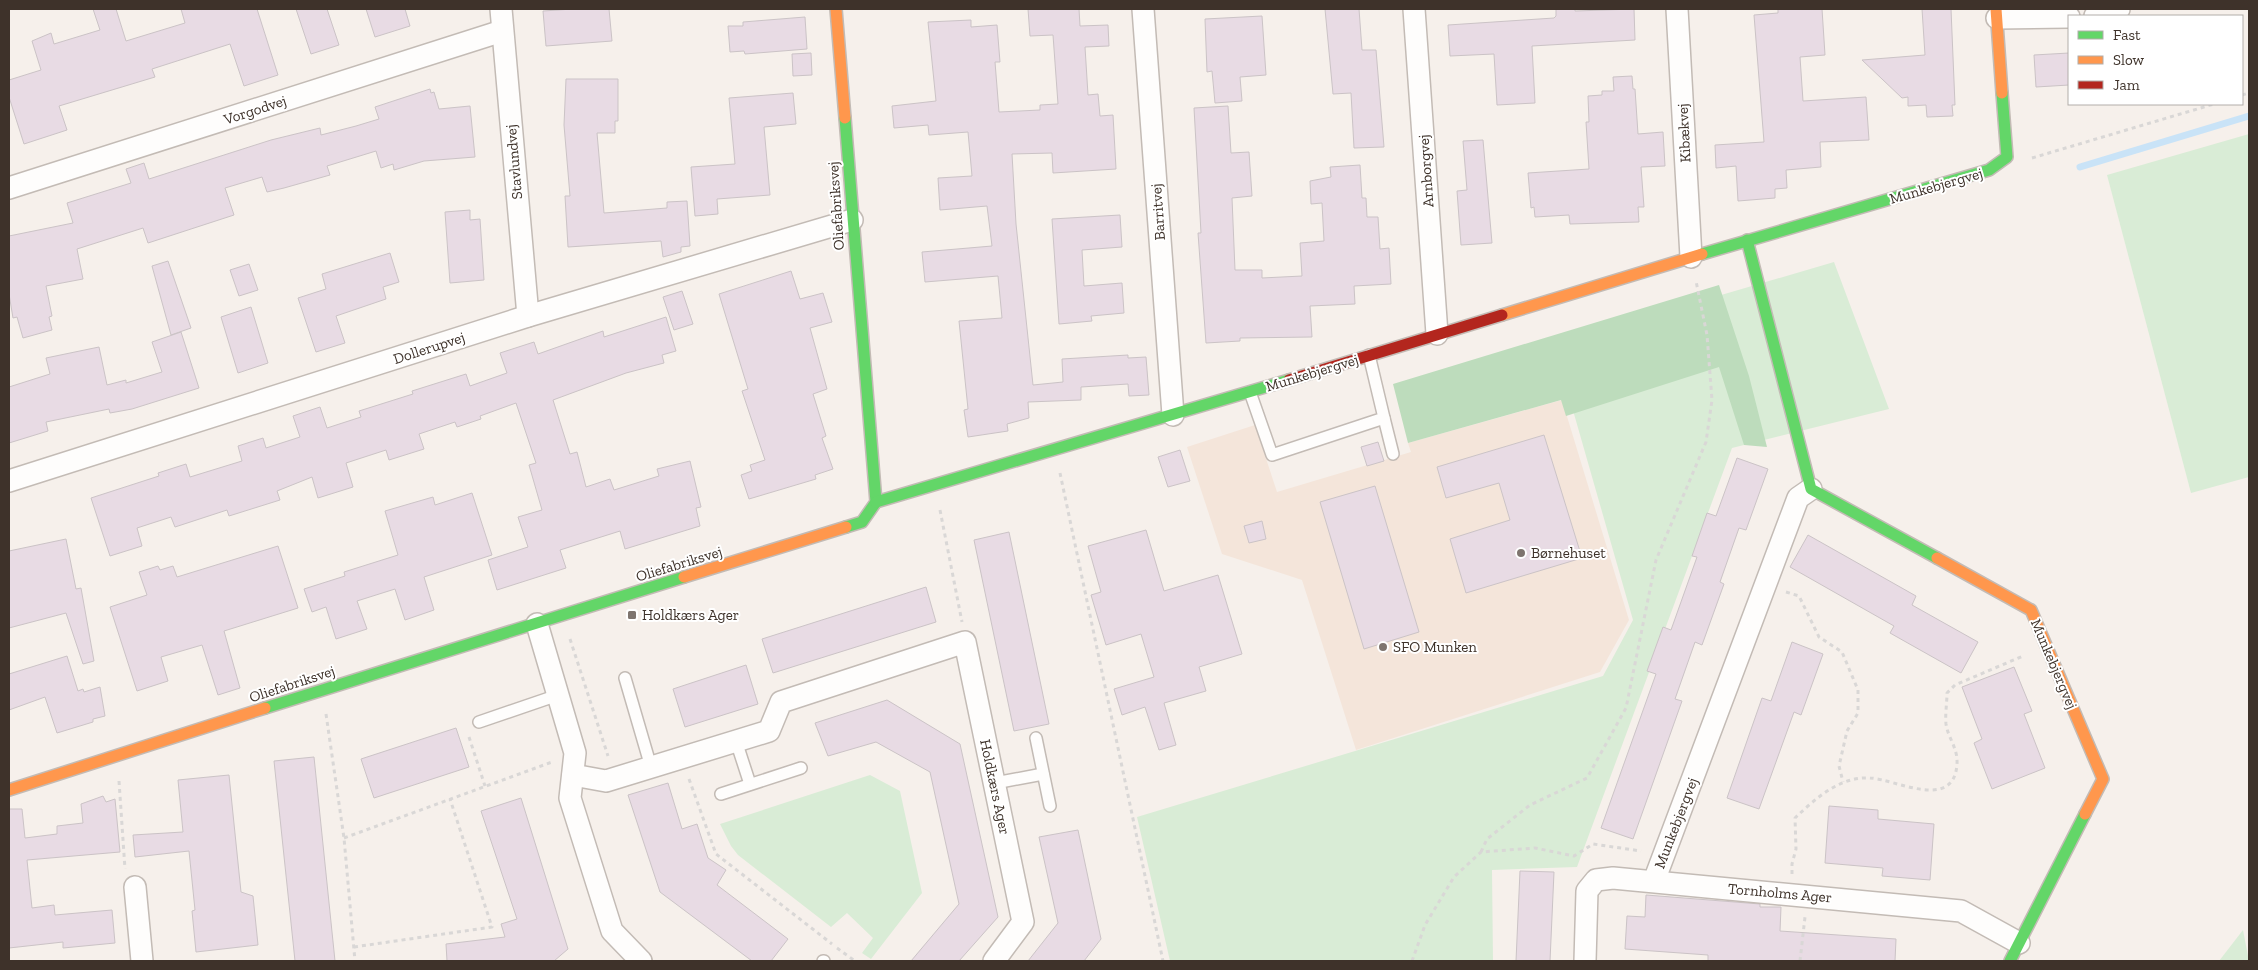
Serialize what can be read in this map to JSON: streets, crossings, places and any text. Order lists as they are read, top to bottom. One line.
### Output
{"streets":{"street":["Vorgodvej","Kibækvej","Stavlundvej","Arnborgvej","Munkebjergvej","Oliefabriksvej","Barritvej","Dollerupvej","Holdkærs Ager","Tornholms Ager"]},"crossings":[["Vorgodvej","Stavlundvej"],["Kibækvej","Munkebjergvej"],["Stavlundvej","Dollerupvej"],["Arnborgvej","Munkebjergvej"],["Munkebjergvej","Oliefabriksvej"],["Munkebjergvej","Barritvej"],["Munkebjergvej","Tornholms Ager"],["Oliefabriksvej","Dollerupvej"]],"places":{"other":["Børnehuset","SFO Munken"],"transit":["Holdkærs Ager"]},"legend":["Fast","Slow","Jam"]}
